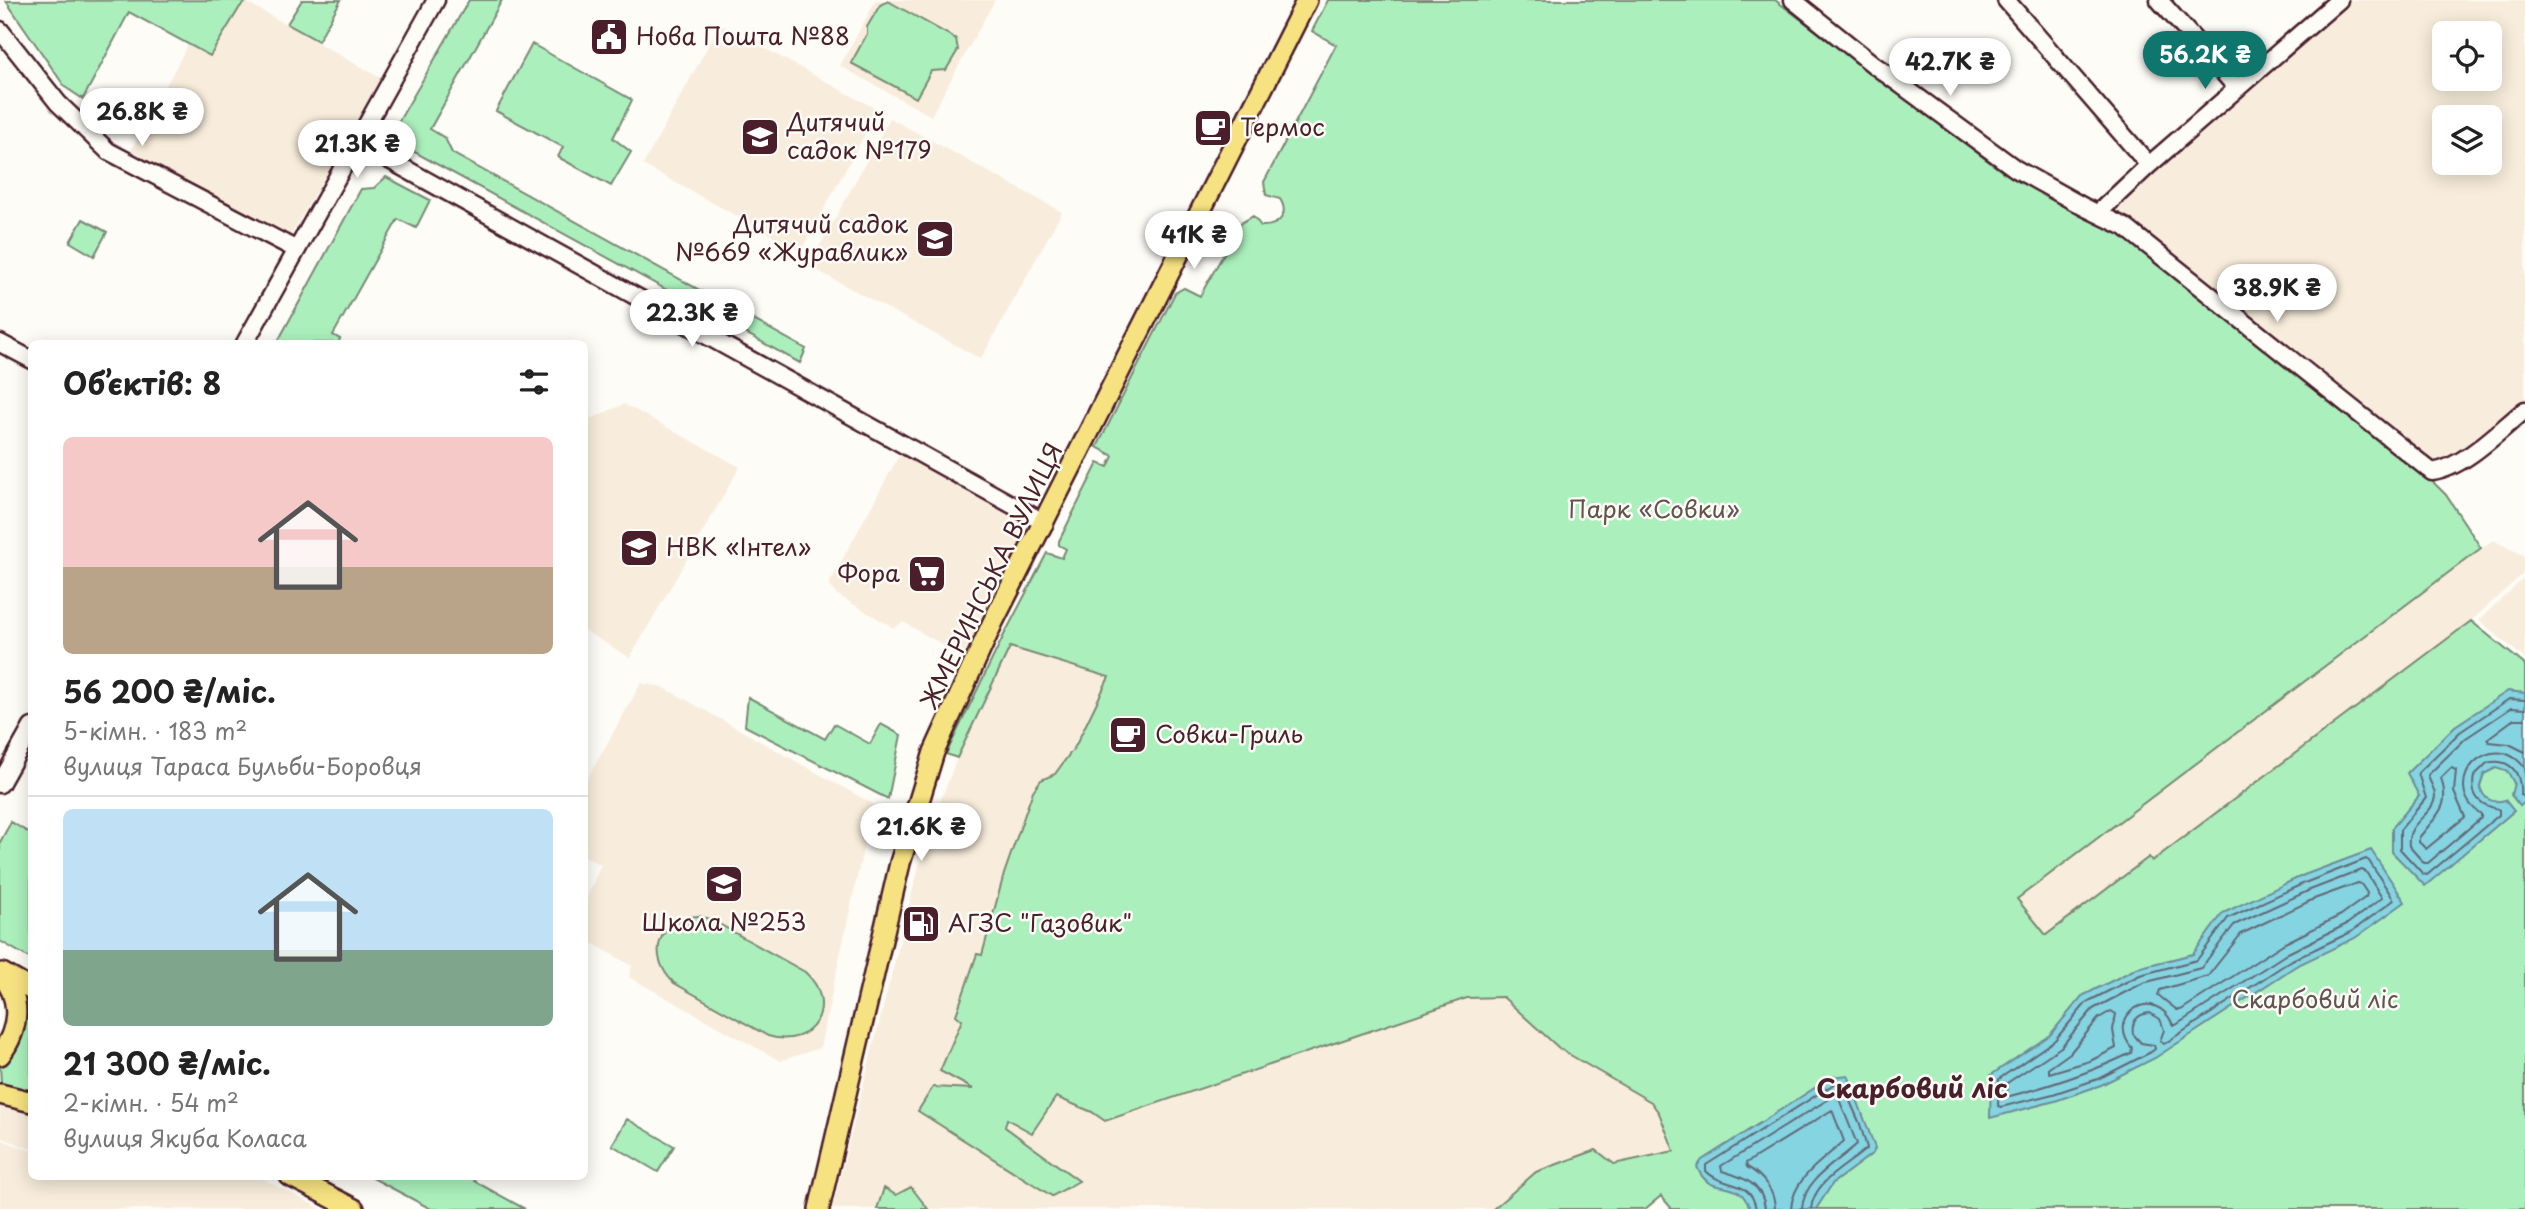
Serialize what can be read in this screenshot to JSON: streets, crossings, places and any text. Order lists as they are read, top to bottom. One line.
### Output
{"streets":{"main road":["ЖМЕРИНСЬКА ВУЛИЦЯ"]},"districts":["Скарбовий ліс"],"parks":["Парк «Совки»","Скарбовий ліс"],"places":{"public building":["Нова Пошта №88"],"cafe":["Термос","Совки-Гриль"],"school or university":["Дитячий садок №179","Дитячий садок №669 «Журавлик»","НВК «Інтел»","Школа №253"],"supermarket":["Фора"],"fuel station":["АГЗС \"Газовик\""]},"page":{"price":["56.2K ₴","42.7K ₴","26.8K ₴","21.3K ₴","41K ₴","38.9K ₴","22.3K ₴","21.6K ₴"],"heading":"Об’єктів: 8","list":[{"name":"56 200 ₴/міс.","note":"5-кімн. · 183 m² · вулиця Тараса Бульби-Боровця"},{"name":"21 300 ₴/міс.","note":"2-кімн. · 54 m² · вулиця Якуба Коласа"}]}}
